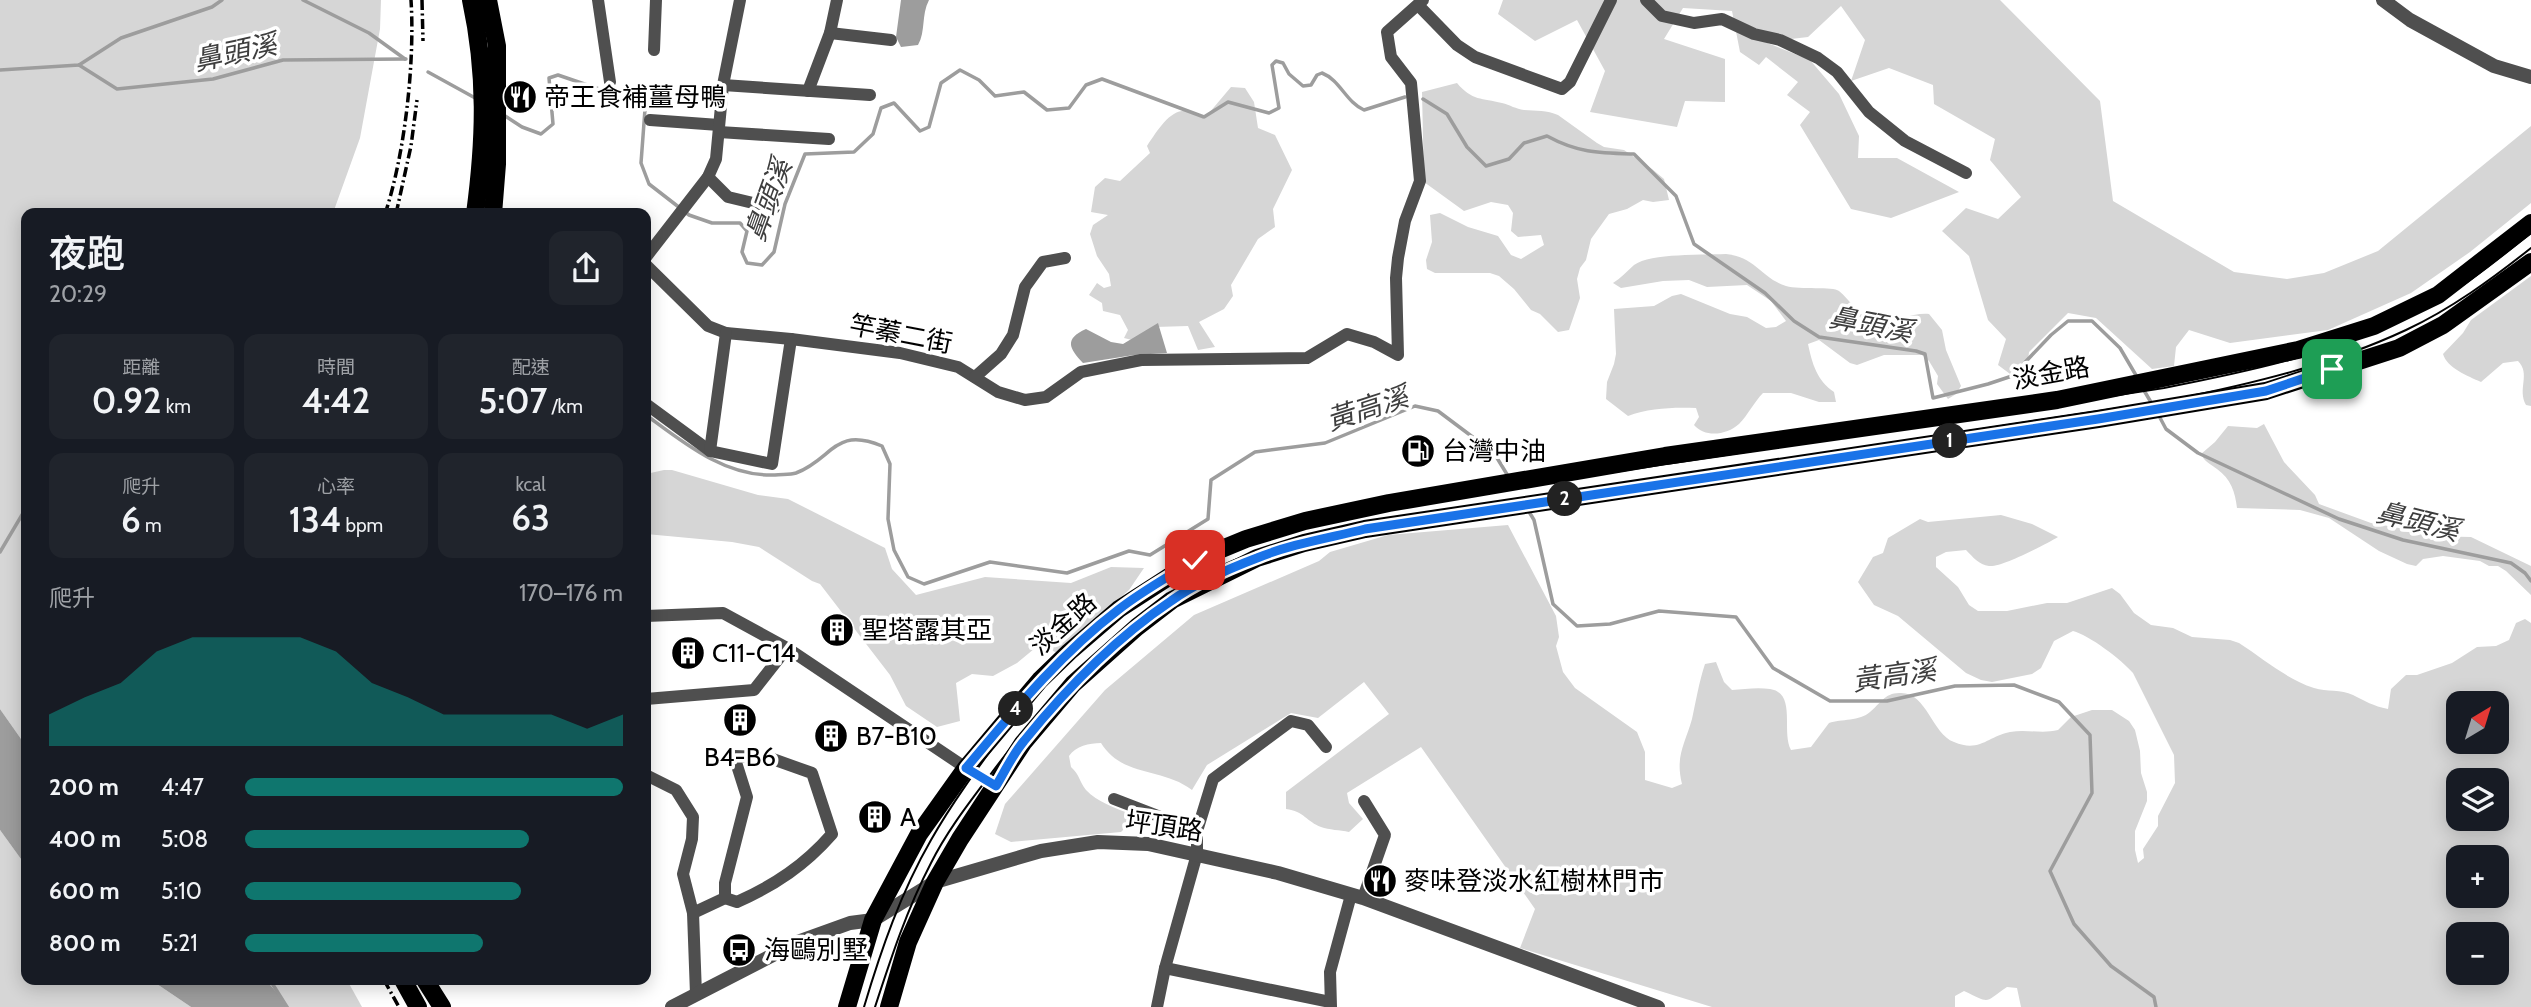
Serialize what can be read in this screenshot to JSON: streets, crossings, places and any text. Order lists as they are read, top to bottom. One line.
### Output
{"streets":{"main road":["淡金路"],"street":["竿蓁二街","坪頂路"]},"crossings":[["淡金路","坪頂路"]],"water":["鼻頭溪","黃高溪"],"places":{"restaurant":["帝王食補薑母鴨","麥味登淡水紅樹林門市"],"fuel station":["台灣中油"],"building":["聖塔露其亞","C11-C14","B4-B6","B7-B10","A"],"bus stop":["海鷗別墅"]},"north":"top right","page":{"heading":["夜跑","20:29"],"stats":[["距離","0.92 km"],["時間","4:42"],["配速","5:07 /km"],["爬升","6 m"],["心率","134 bpm"],["kcal","63"]],"pins":["1","2","4"],"chart":["爬升","170–176 m"],"map_buttons":["+","−"],"list":[{"name":"200 m","note":"4:47"},{"name":"400 m","note":"5:08"},{"name":"600 m","note":"5:10"},{"name":"800 m","note":"5:21"}]}}
